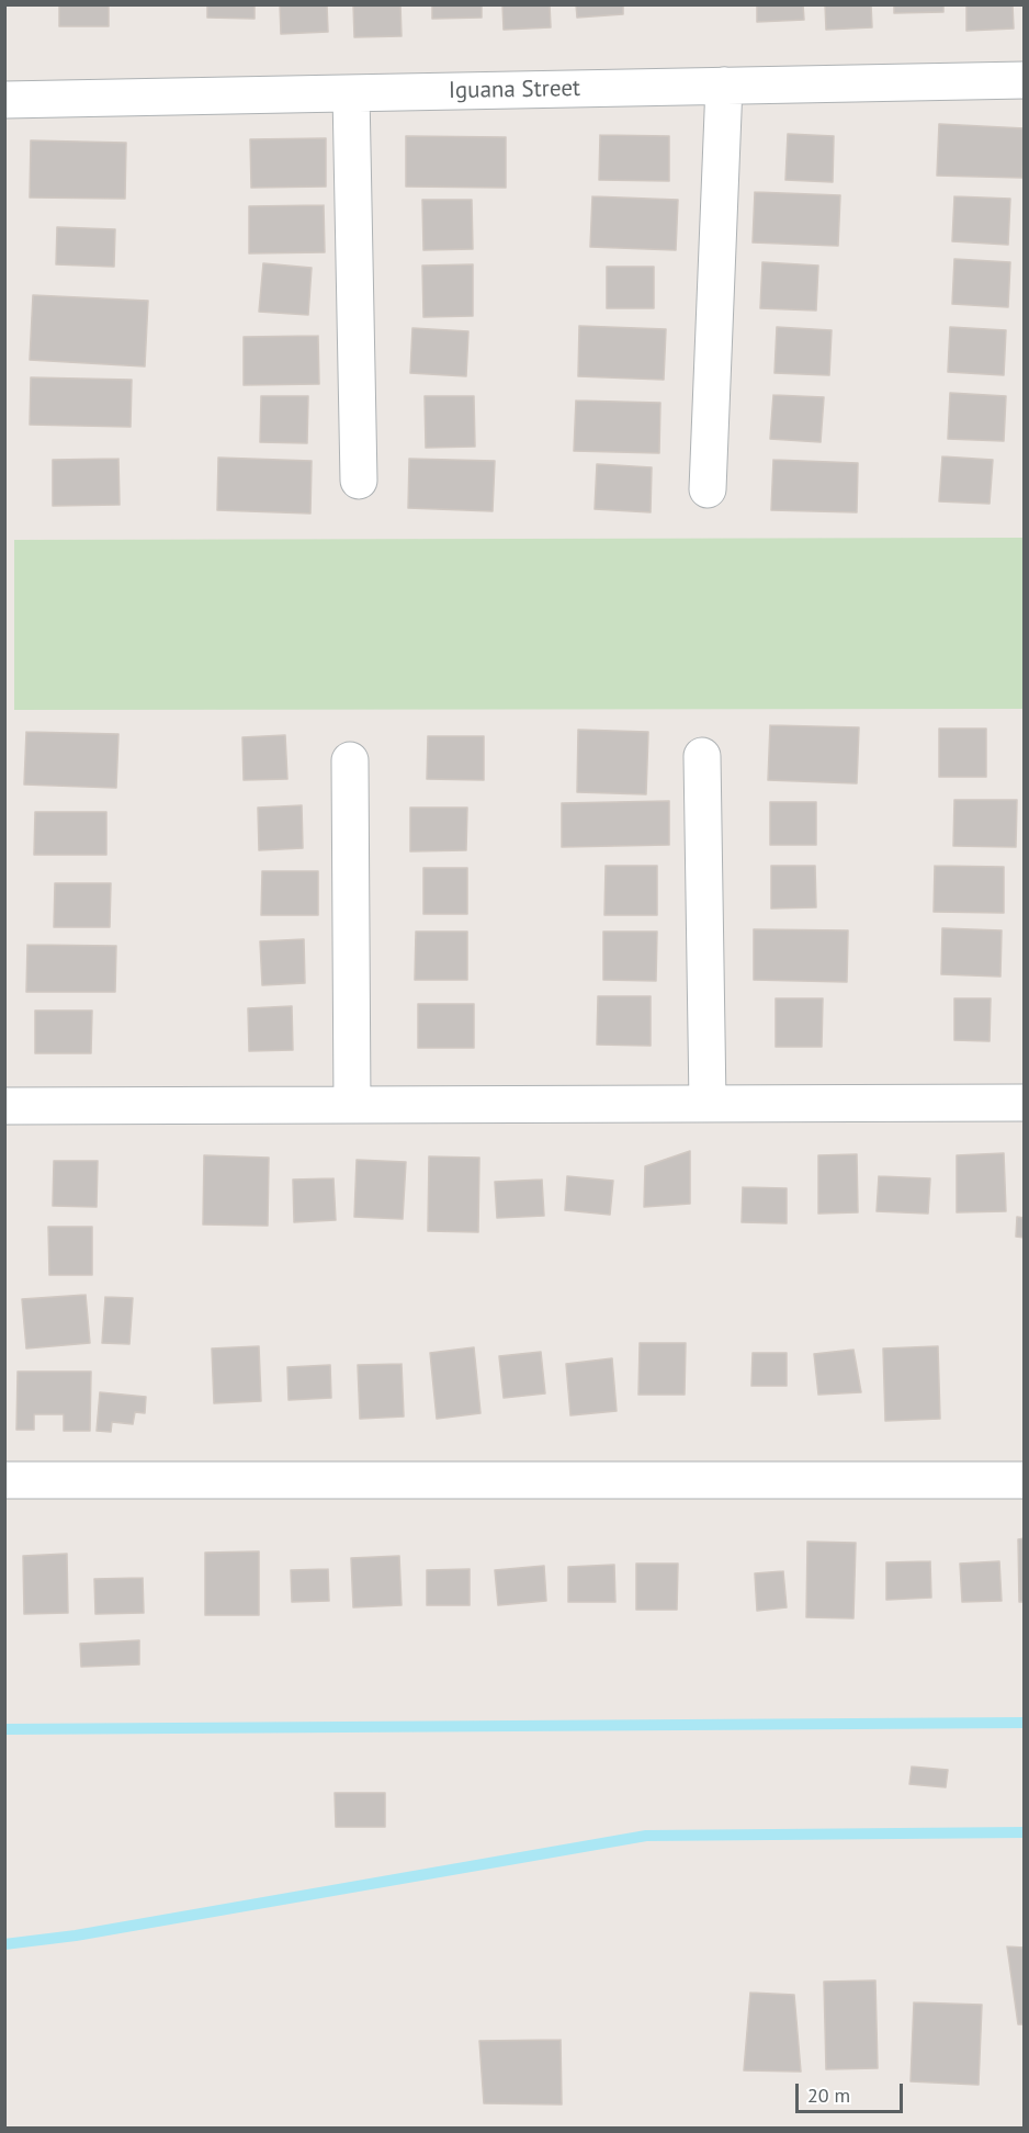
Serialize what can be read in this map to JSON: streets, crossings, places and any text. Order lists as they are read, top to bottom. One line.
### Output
{"streets":{"street":["Iguana Street"]},"scale_bar":"20 m"}
